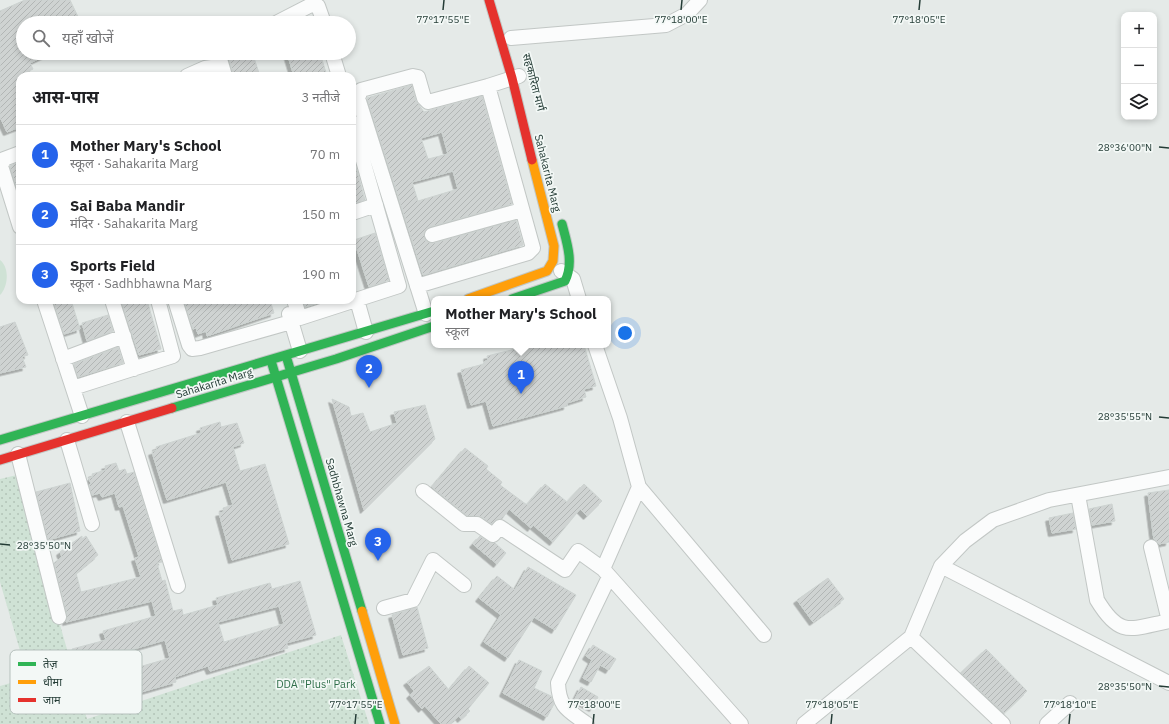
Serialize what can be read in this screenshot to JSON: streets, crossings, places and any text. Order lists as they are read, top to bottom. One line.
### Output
{"streets":{"street":["सहकारिता मार्ग","Sahakarita Marg","Sadhbhawna Marg"]},"crossings":[["सहकारिता मार्ग","Sahakarita Marg"],["Sahakarita Marg","Sadhbhawna Marg"]],"parks":["DDA \"Plus\" Park"],"legend":["तेज़","धीमा","जाम"],"page":{"map_buttons":["+","−"],"search":"यहाँ खोजें","heading":["आस-पास","3 नतीजे"],"list":[{"mark":"1","name":"Mother Mary's School","note":"स्कूल · Sahakarita Marg","value":"70 m"},{"mark":"2","name":"Sai Baba Mandir","note":"मंदिर · Sahakarita Marg","value":"150 m"},{"mark":"3","name":"Sports Field","note":"स्कूल · Sadhbhawna Marg","value":"190 m"}],"popup":["Mother Mary's School","स्कूल"],"pins":["2","1","3"]},"coordinates":["77°17'55\"E","77°18'00\"E","77°18'05\"E","28°36'00\"N","28°35'55\"N","28°35'50\"N","77°18'10\"E"]}
